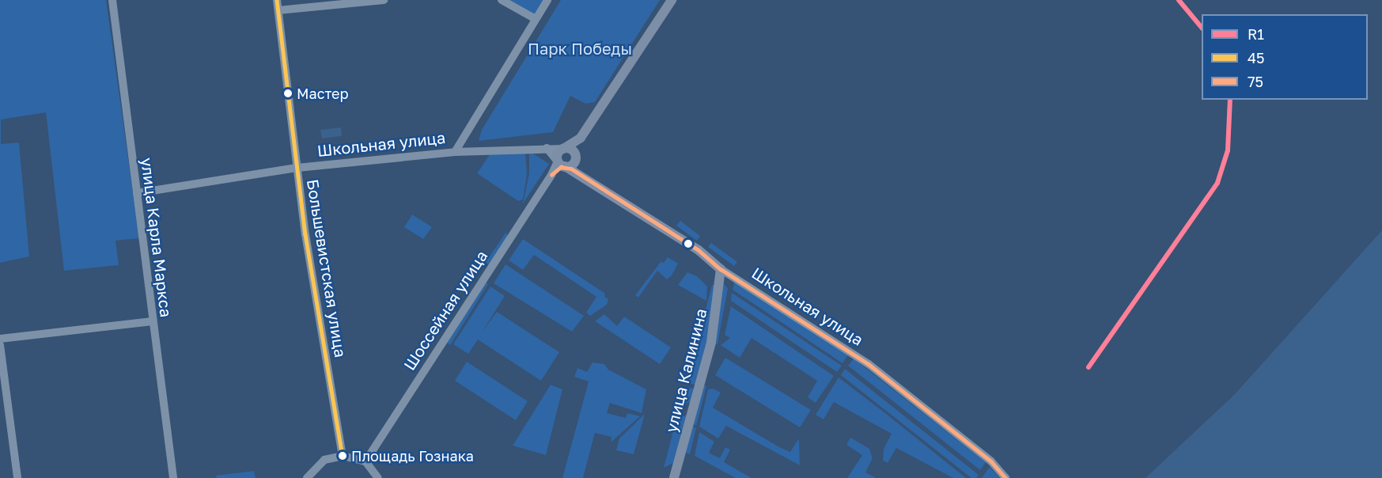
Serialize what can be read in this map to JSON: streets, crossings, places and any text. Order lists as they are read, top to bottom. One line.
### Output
{"streets":{"main road":["Школьная улица","улица Калинина"],"street":["улица Карла Маркса","Большевистская улица","Шоссейная улица"]},"crossings":[["Школьная улица","улица Карла Маркса"],["Школьная улица","Большевистская улица"],["Школьная улица","Шоссейная улица"],["Школьная улица","улица Калинина"]],"parks":["Парк Победы"],"places":["Мастер","Площадь Гознака"],"lines":["transit line R1","transit line 45","transit line 75"],"legend":["R1","45","75"]}
